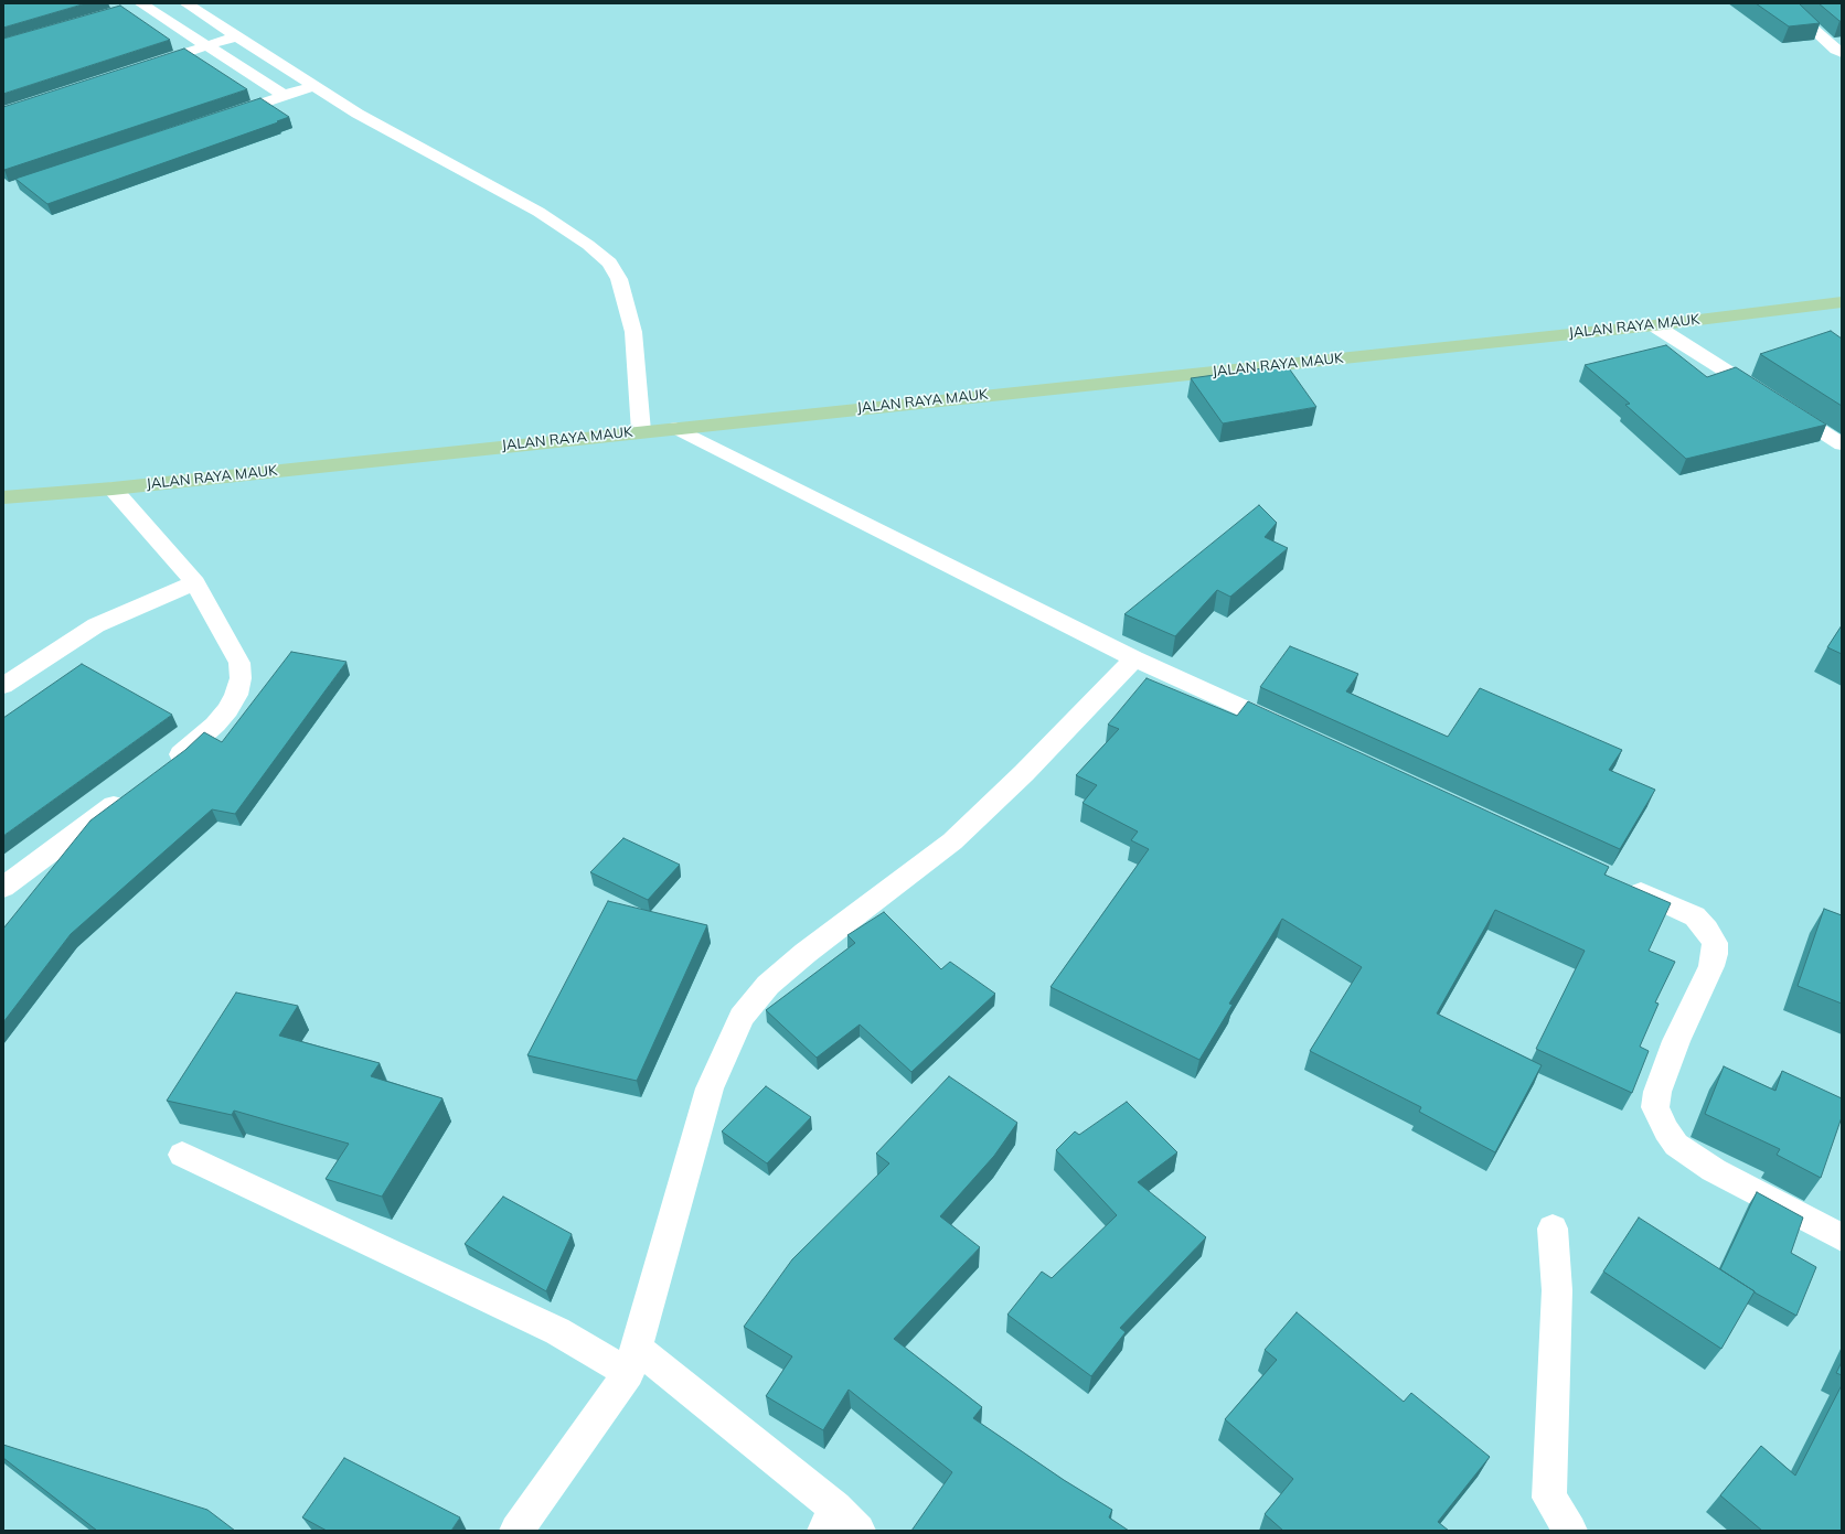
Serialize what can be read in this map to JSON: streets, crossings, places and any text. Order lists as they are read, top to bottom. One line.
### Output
{"streets":{"main road":["JALAN RAYA MAUK"]}}
